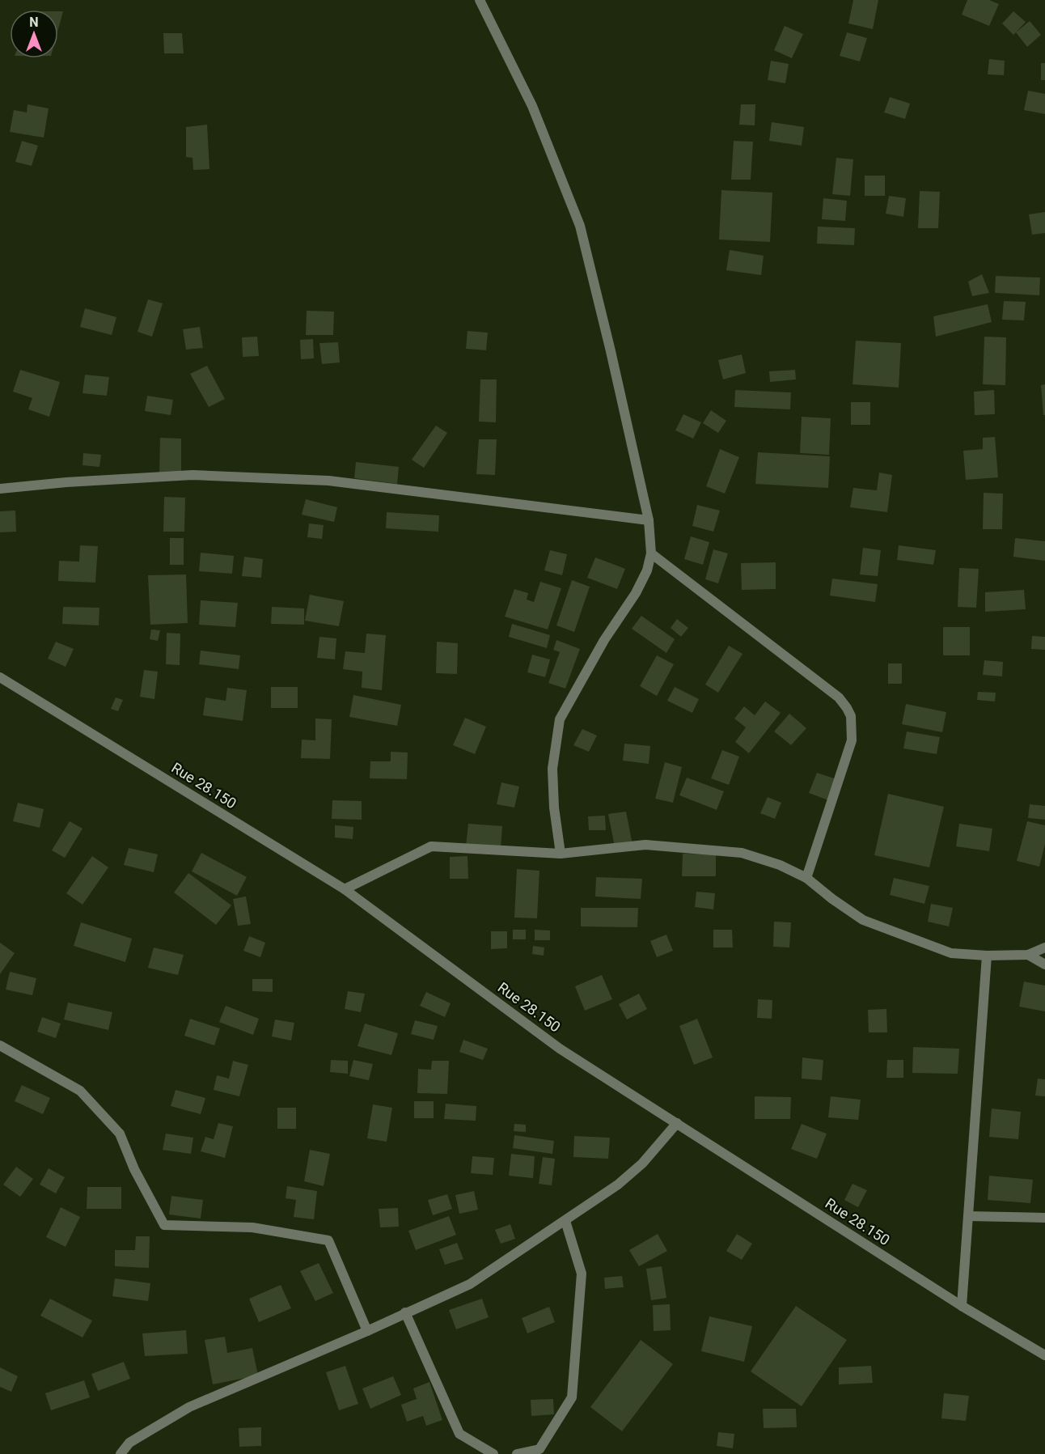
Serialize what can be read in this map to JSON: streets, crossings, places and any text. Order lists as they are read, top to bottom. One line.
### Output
{"streets":{"street":["Rue 28.150"]},"north":"top"}
